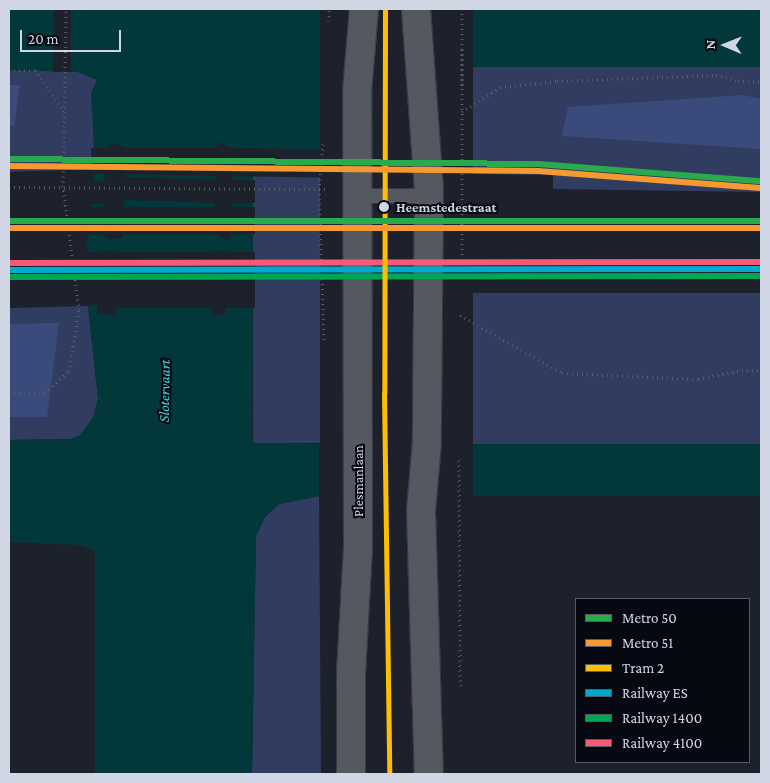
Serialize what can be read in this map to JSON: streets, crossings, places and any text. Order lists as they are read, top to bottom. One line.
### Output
{"streets":{"street":["Plesmanlaan"]},"water":["Slotervaart"],"places":["Heemstedestraat"],"lines":["tram line 2","metro line 50","metro line 51","rail line 4100","rail line ES","rail line 1400"],"legend":["Metro 50","Metro 51","Tram 2","Railway ES","Railway 1400","Railway 4100"],"scale_bar":"20 m","north":"left"}
